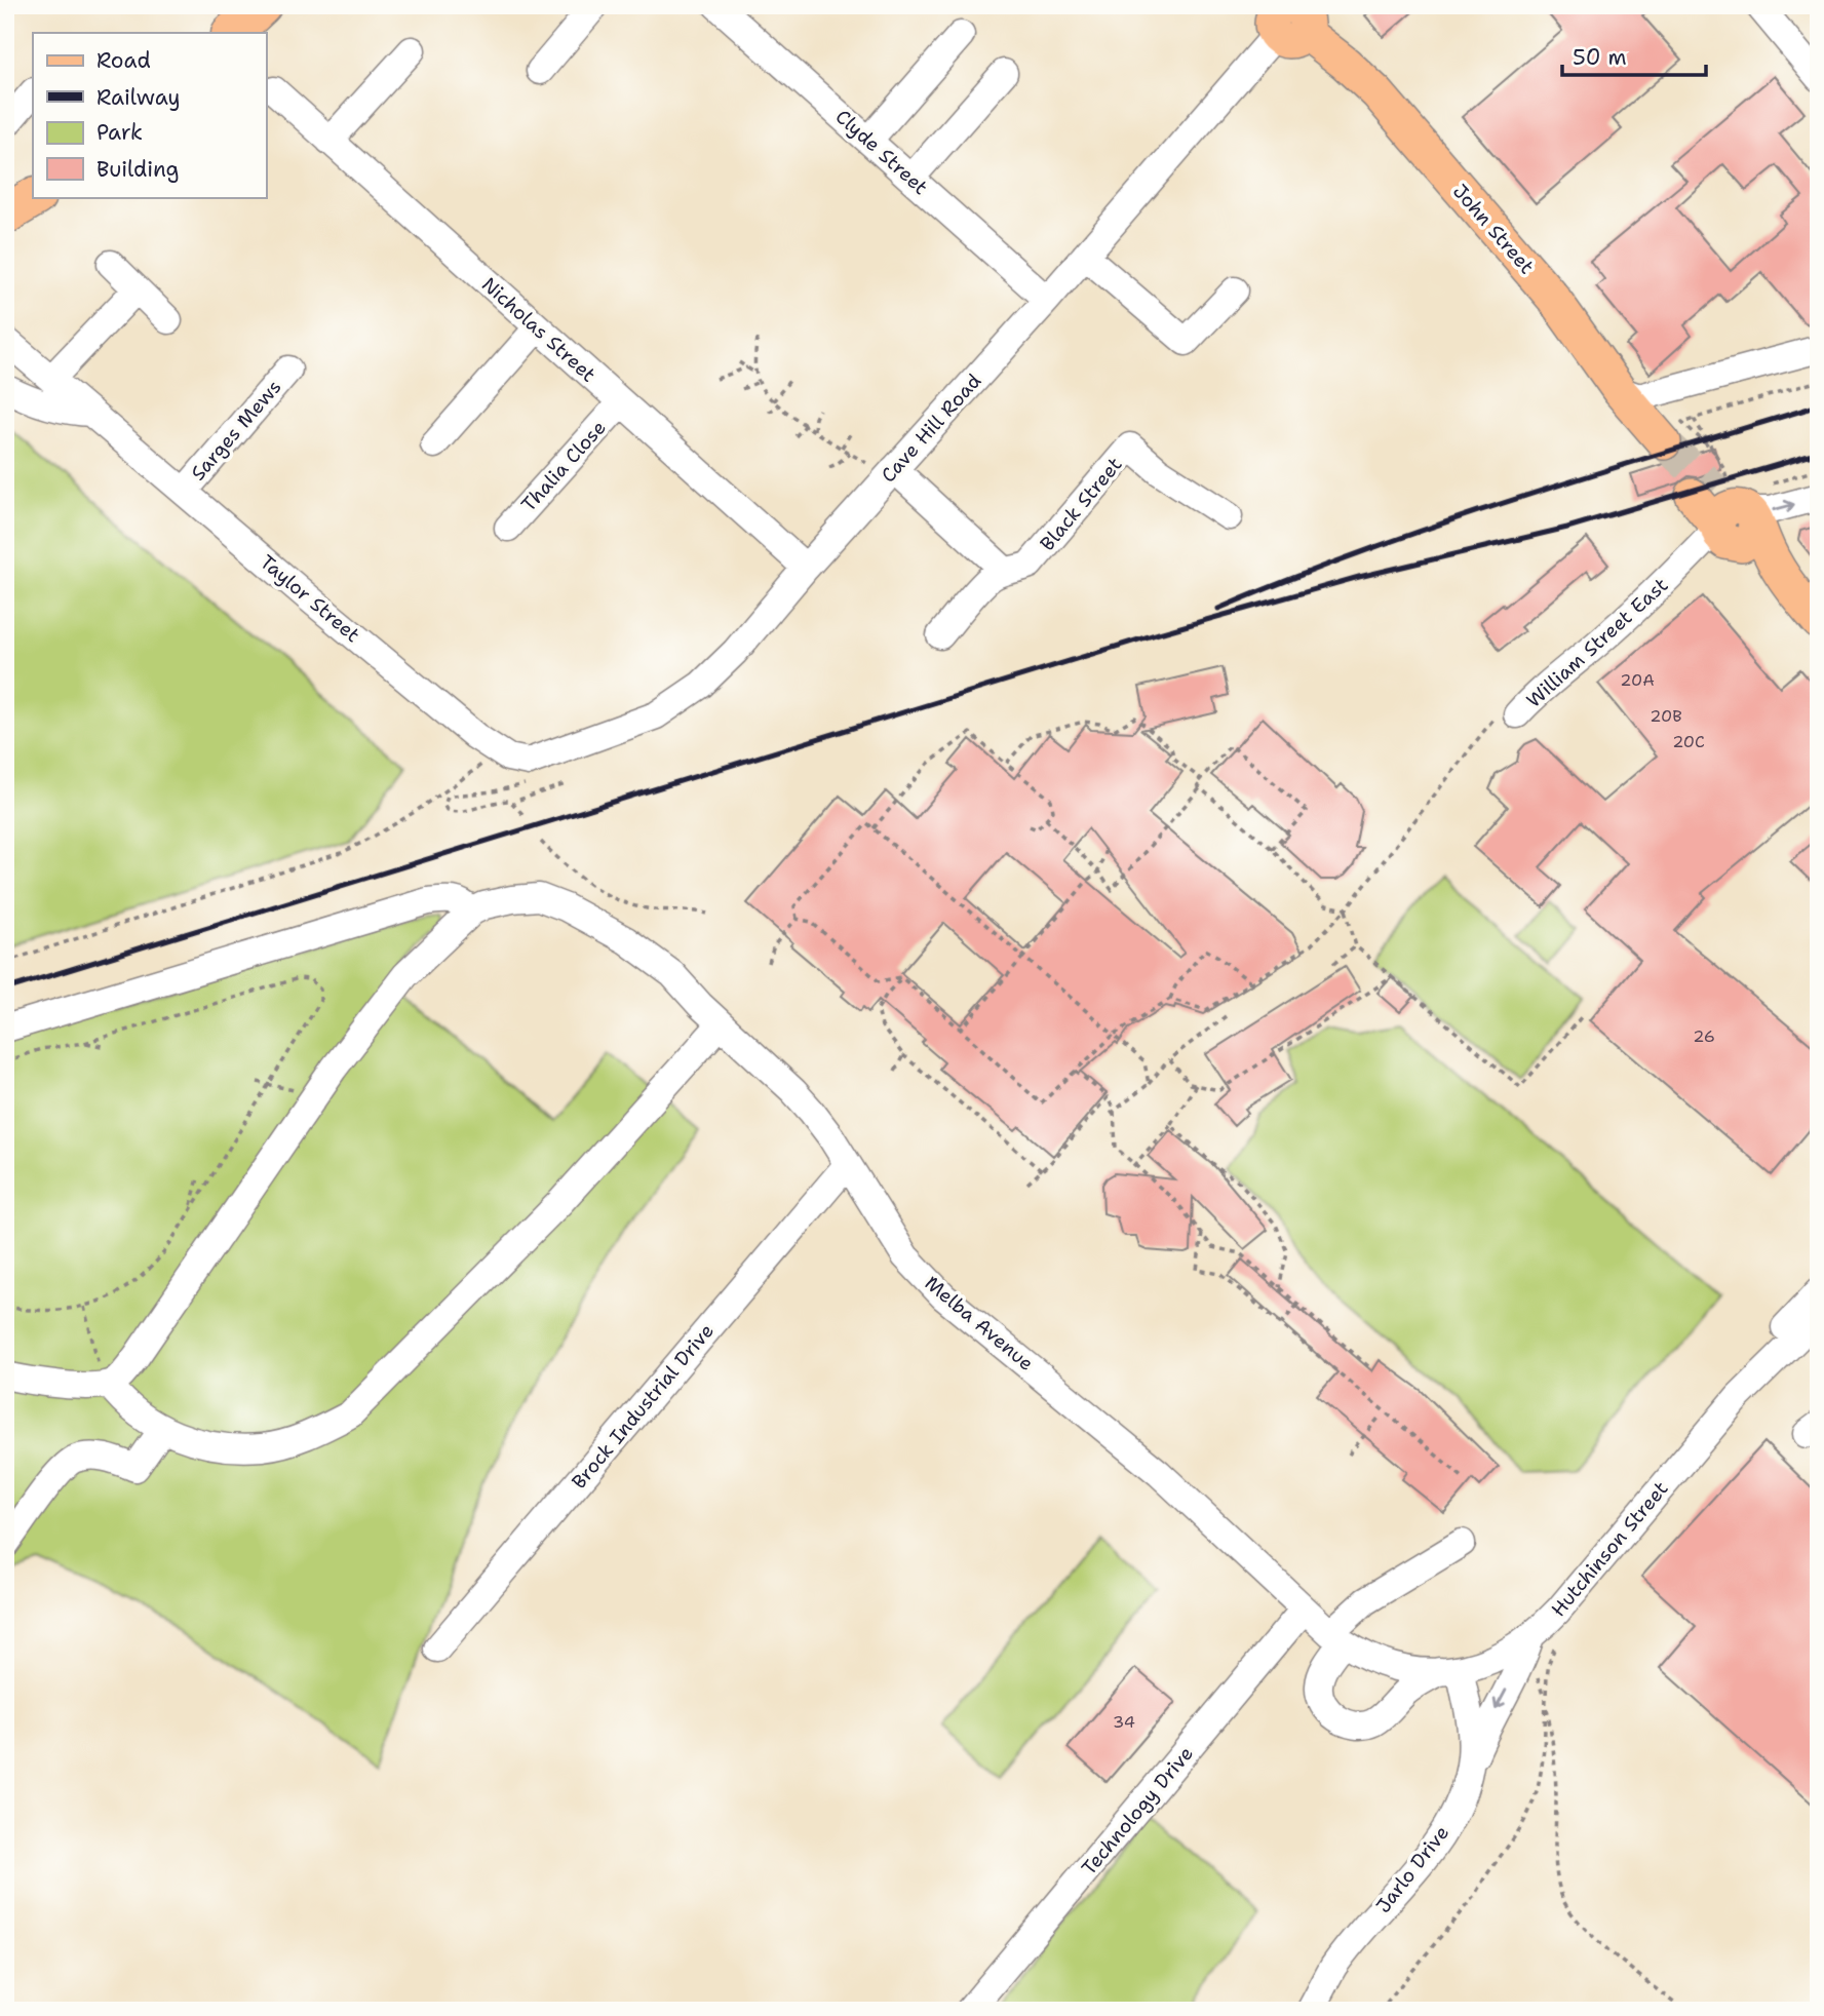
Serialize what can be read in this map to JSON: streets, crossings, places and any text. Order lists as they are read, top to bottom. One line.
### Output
{"streets":{"main road":["John Street"],"street":["Clyde Street","Nicholas Street","Cave Hill Road","Sarges Mews","Thalia Close","Black Street","Taylor Street","William Street East","Melba Avenue","Brock Industrial Drive","Hutchinson Street","Technology Drive","Jarlo Drive"]},"crossings":[["Clyde Street","Cave Hill Road"],["John Street","Cave Hill Road"],["Nicholas Street","Cave Hill Road"],["Nicholas Street","Thalia Close"],["Cave Hill Road","Taylor Street"],["Sarges Mews","Taylor Street"],["Melba Avenue","Brock Industrial Drive"],["Melba Avenue","Hutchinson Street"],["Melba Avenue","Technology Drive"],["Melba Avenue","Jarlo Drive"],["Hutchinson Street","Jarlo Drive"]],"house_numbers":["20A","20B","20C","26","34"],"legend":["Road","Railway","Park","Building"],"scale_bar":"50 m"}
